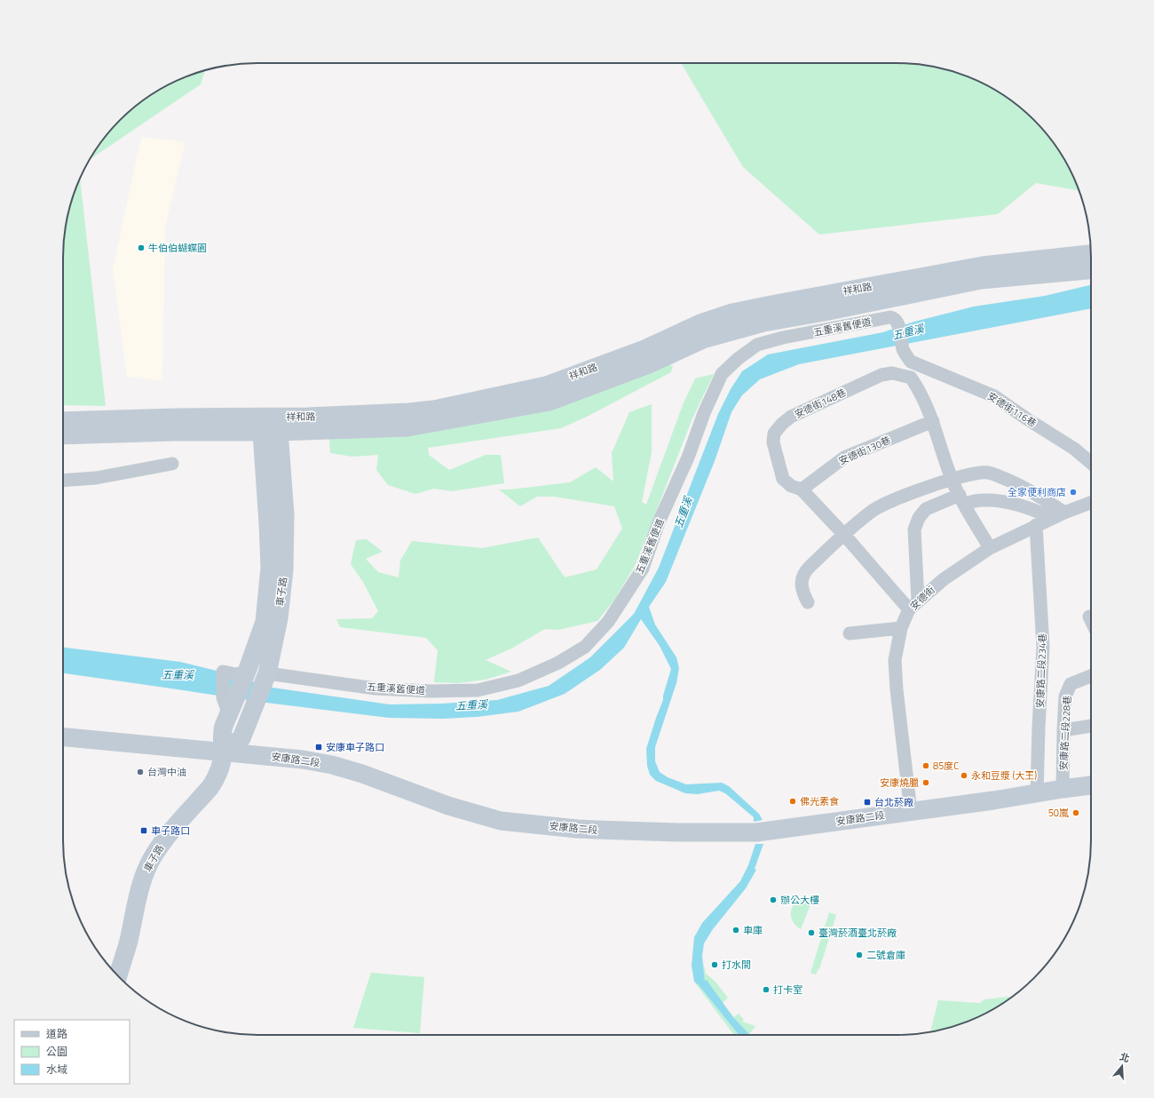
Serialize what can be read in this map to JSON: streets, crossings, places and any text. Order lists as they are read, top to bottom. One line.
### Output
{"streets":{"main road":["祥和路","車子路","安康路二段"],"street":["五重溪舊便道","安德街148巷","安德街116巷","安德街130巷","安德街","安康路二段234巷","安康路二段228巷"]},"crossings":[["祥和路","車子路"],["五重溪舊便道","安德街116巷"],["五重溪舊便道","車子路"],["安德街148巷","安德街130巷"],["安德街148巷","安德街"],["車子路","安康路二段"],["安德街","安康路二段234巷"],["安德街","安康路二段"],["安康路二段234巷","安康路二段"],["安康路二段228巷","安康路二段"]],"water":["五重溪"],"places":{"other":["牛伯伯蝴蝶園","全家便利商店","85度C","台灣中油","永和豆漿 (大王)","安康燒臘","佛光素食","50嵐","辦公大樓","車庫","臺灣菸酒臺北菸廠","二號倉庫","打水間","打卡室"],"transit":["安康車子路口","台北菸廠","車子路口"]},"legend":["道路","公園","水域"],"north":"top"}
